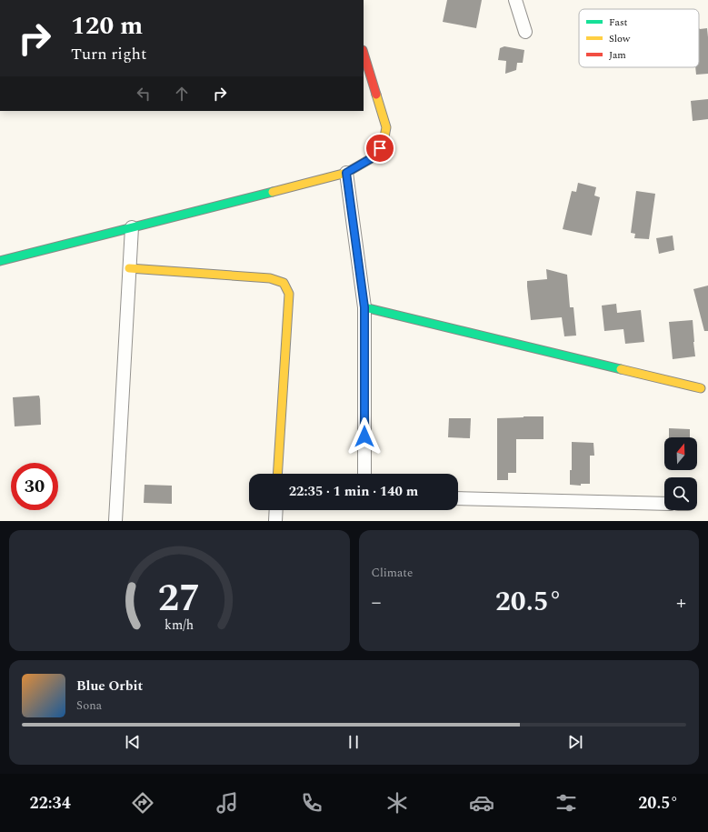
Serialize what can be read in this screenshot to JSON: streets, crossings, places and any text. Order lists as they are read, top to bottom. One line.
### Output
{"legend":["Fast","Slow","Jam"],"north":"top","page":{"turn":["120 m","Turn right"],"limit":"30","trip":"22:35 · 1 min · 140 m","tile":"Climate","heat":["−","20.5°","+"],"song":["Blue Orbit","Sona"],"tabs":["22:34","20.5°"],"gauge":["27","km/h"]}}
